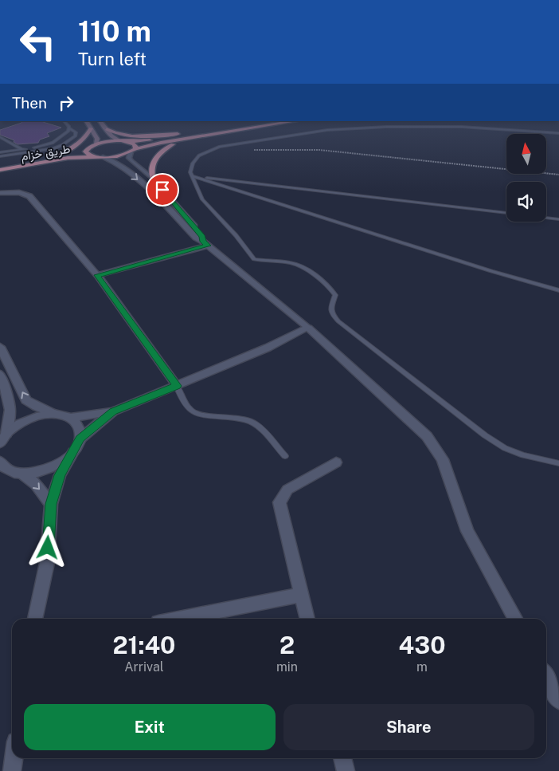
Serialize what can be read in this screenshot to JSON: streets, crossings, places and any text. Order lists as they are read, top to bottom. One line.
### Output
{"streets":{"main road":["طريق خزام"]},"north":"top","page":{"turn":["110 m","Turn left"],"then":"Then","eta":["21:40","Arrival","2","min","430","m"],"buttons":["Exit","Share"]}}
